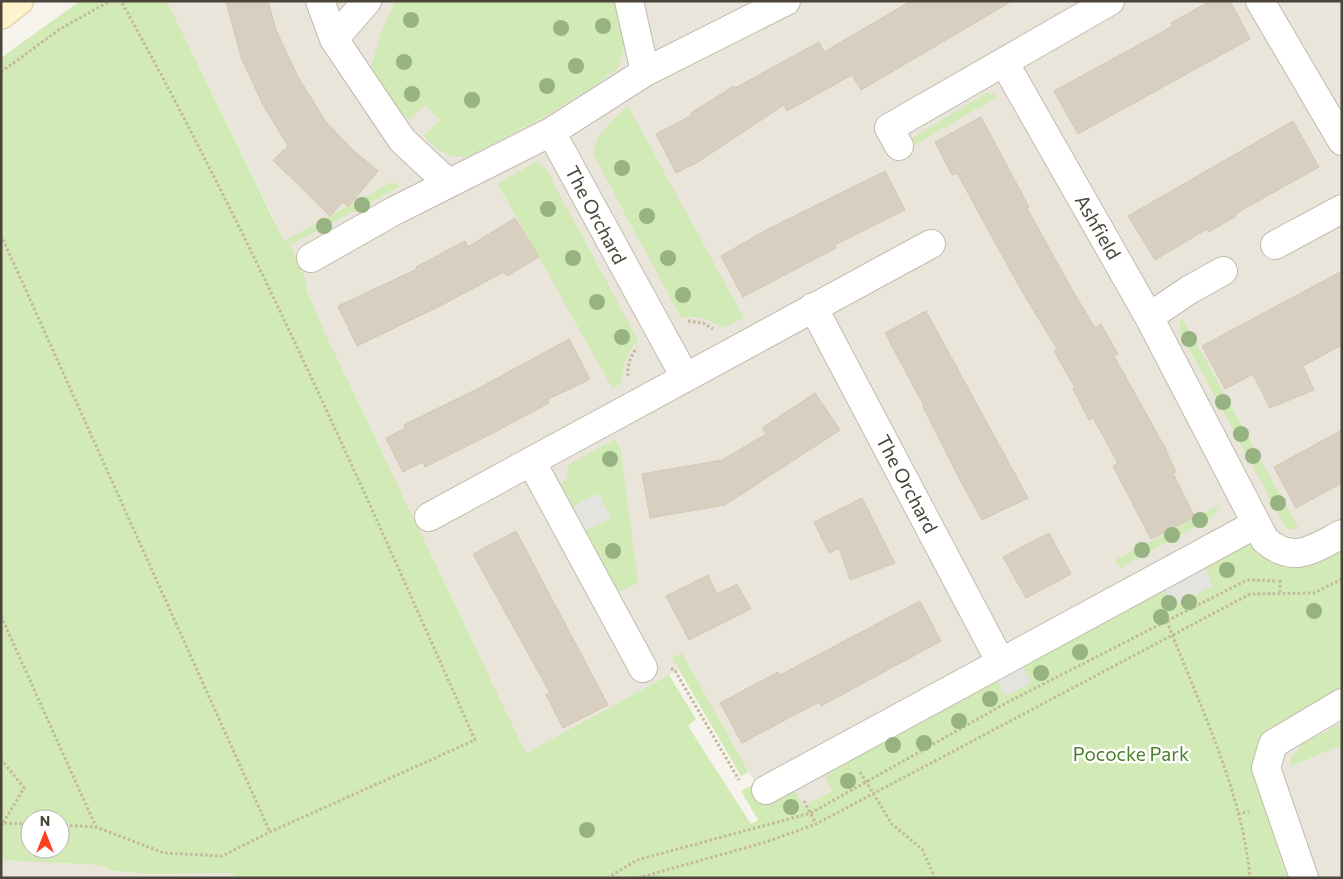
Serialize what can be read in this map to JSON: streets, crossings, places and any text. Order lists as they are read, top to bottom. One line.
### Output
{"streets":{"street":["The Orchard","Ashfield"]},"parks":["Pococke Park"],"north":"top"}
